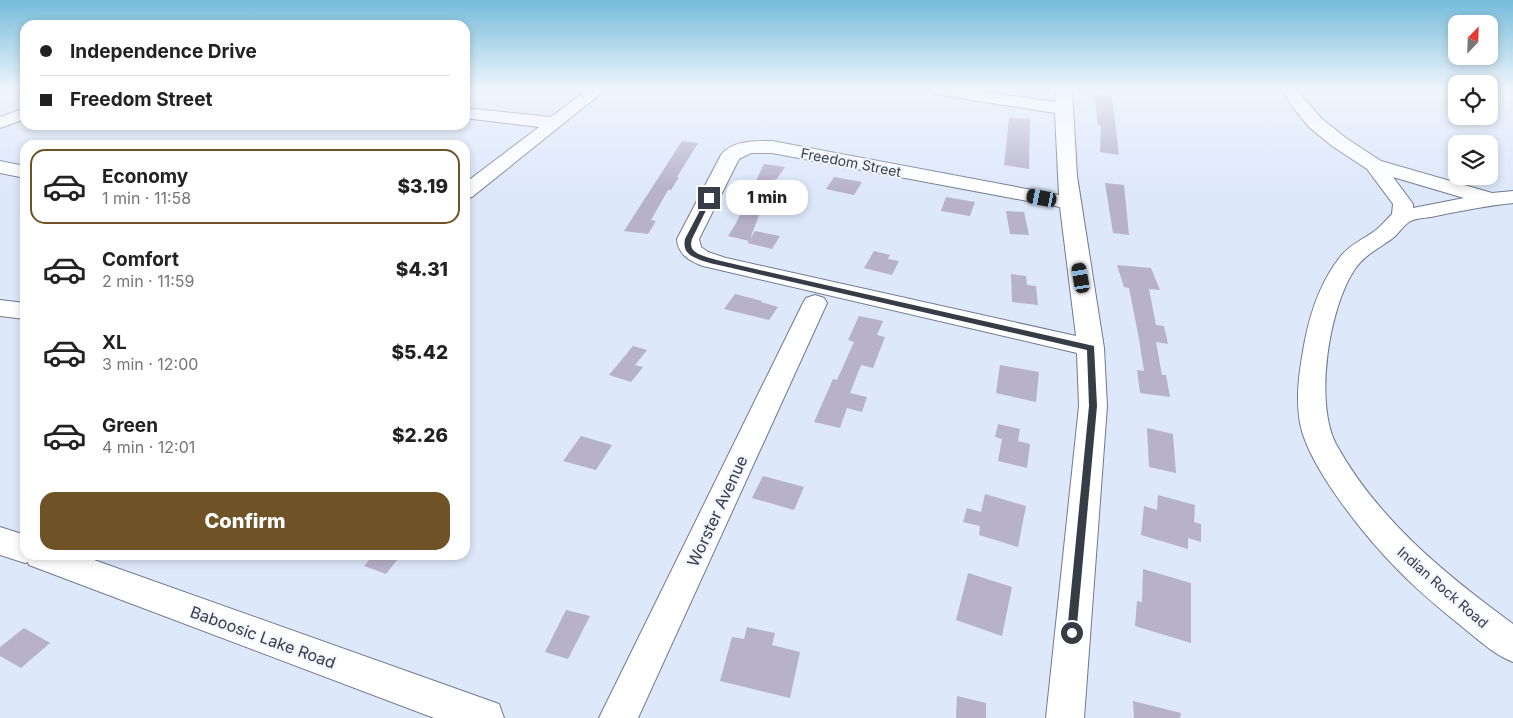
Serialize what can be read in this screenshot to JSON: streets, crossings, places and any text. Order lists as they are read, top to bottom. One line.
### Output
{"streets":{"street":["Freedom Street","Worster Avenue","Indian Rock Road","Baboosic Lake Road"]},"north":"top right","page":{"banner":["Independence Drive","Freedom Street"],"list":[{"name":"Economy","note":"1 min · 11:58","value":"$3.19"},{"name":"Comfort","note":"2 min · 11:59","value":"$4.31"},{"name":"XL","note":"3 min · 12:00","value":"$5.42"},{"name":"Green","note":"4 min · 12:01","value":"$2.26"}],"bubble":"1 min","buttons":"Confirm"}}
